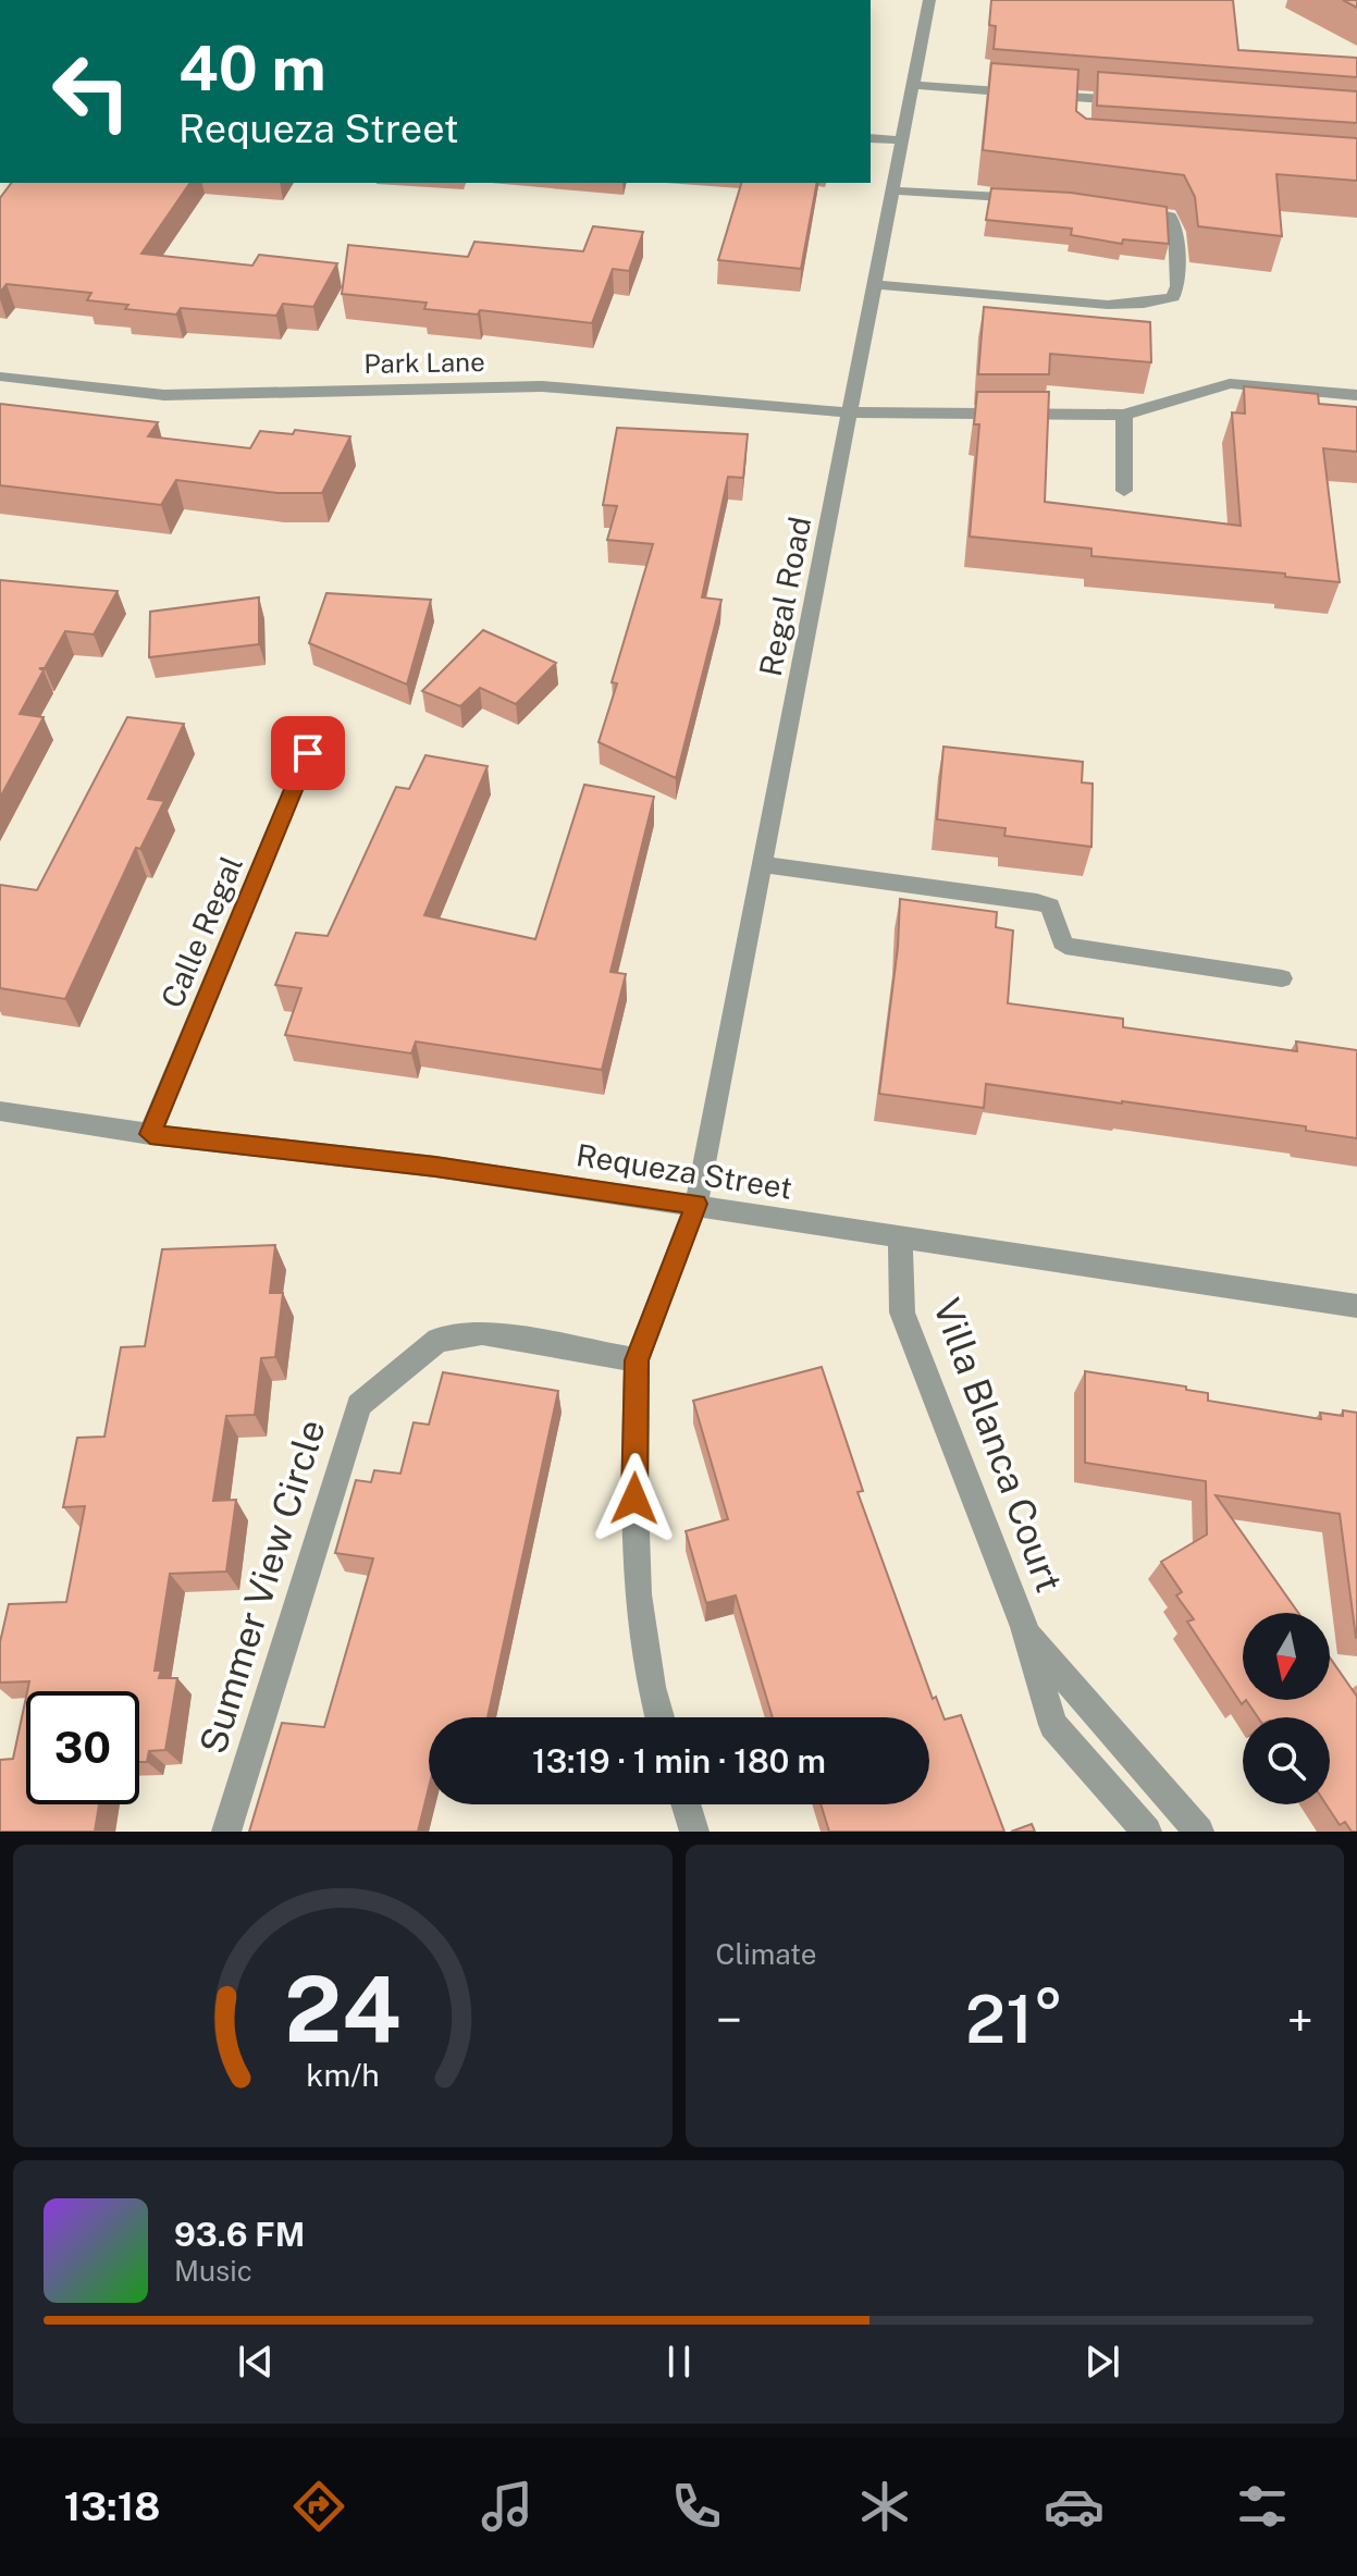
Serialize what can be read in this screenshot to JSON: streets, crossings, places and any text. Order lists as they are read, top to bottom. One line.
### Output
{"streets":{"street":["Park Lane","Regal Road","Calle Regal","Requeza Street","Villa Blanca Court","Summer View Circle"]},"crossings":[["Park Lane","Regal Road"],["Regal Road","Requeza Street"],["Calle Regal","Requeza Street"],["Requeza Street","Villa Blanca Court"]],"north":"bottom","page":{"turn":["40 m","Requeza Street"],"limit":"30","trip":"13:19 · 1 min · 180 m","tile":"Climate","heat":["−","21°","+"],"song":["93.6 FM","Music"],"tabs":"13:18","gauge":["24","km/h"]}}
